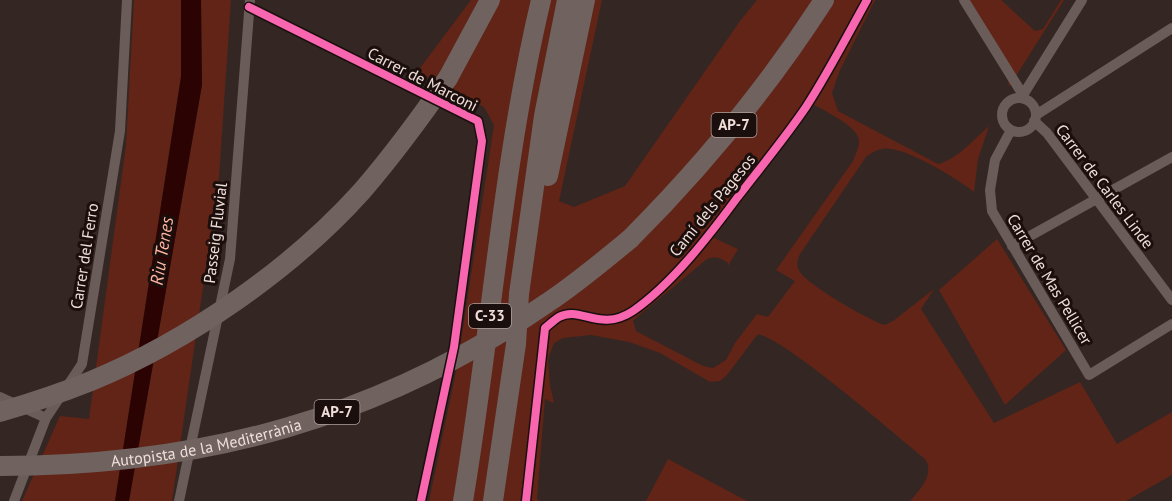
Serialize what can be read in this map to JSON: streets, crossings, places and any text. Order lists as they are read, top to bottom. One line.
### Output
{"streets":{"highway":["AP-7","C-33","Autopista de la Mediterrània"],"street":["Carrer de Marconi","Carrer de Carles Linde","Camí dels Pagesos","Passeig Fluvial","Carrer del Ferro","Carrer de Mas Pellicer"]},"crossings":[["Carrer de Marconi","Passeig Fluvial"],["Carrer de Carles Linde","Carrer de Mas Pellicer"]],"water":["Riu Tenes"]}
